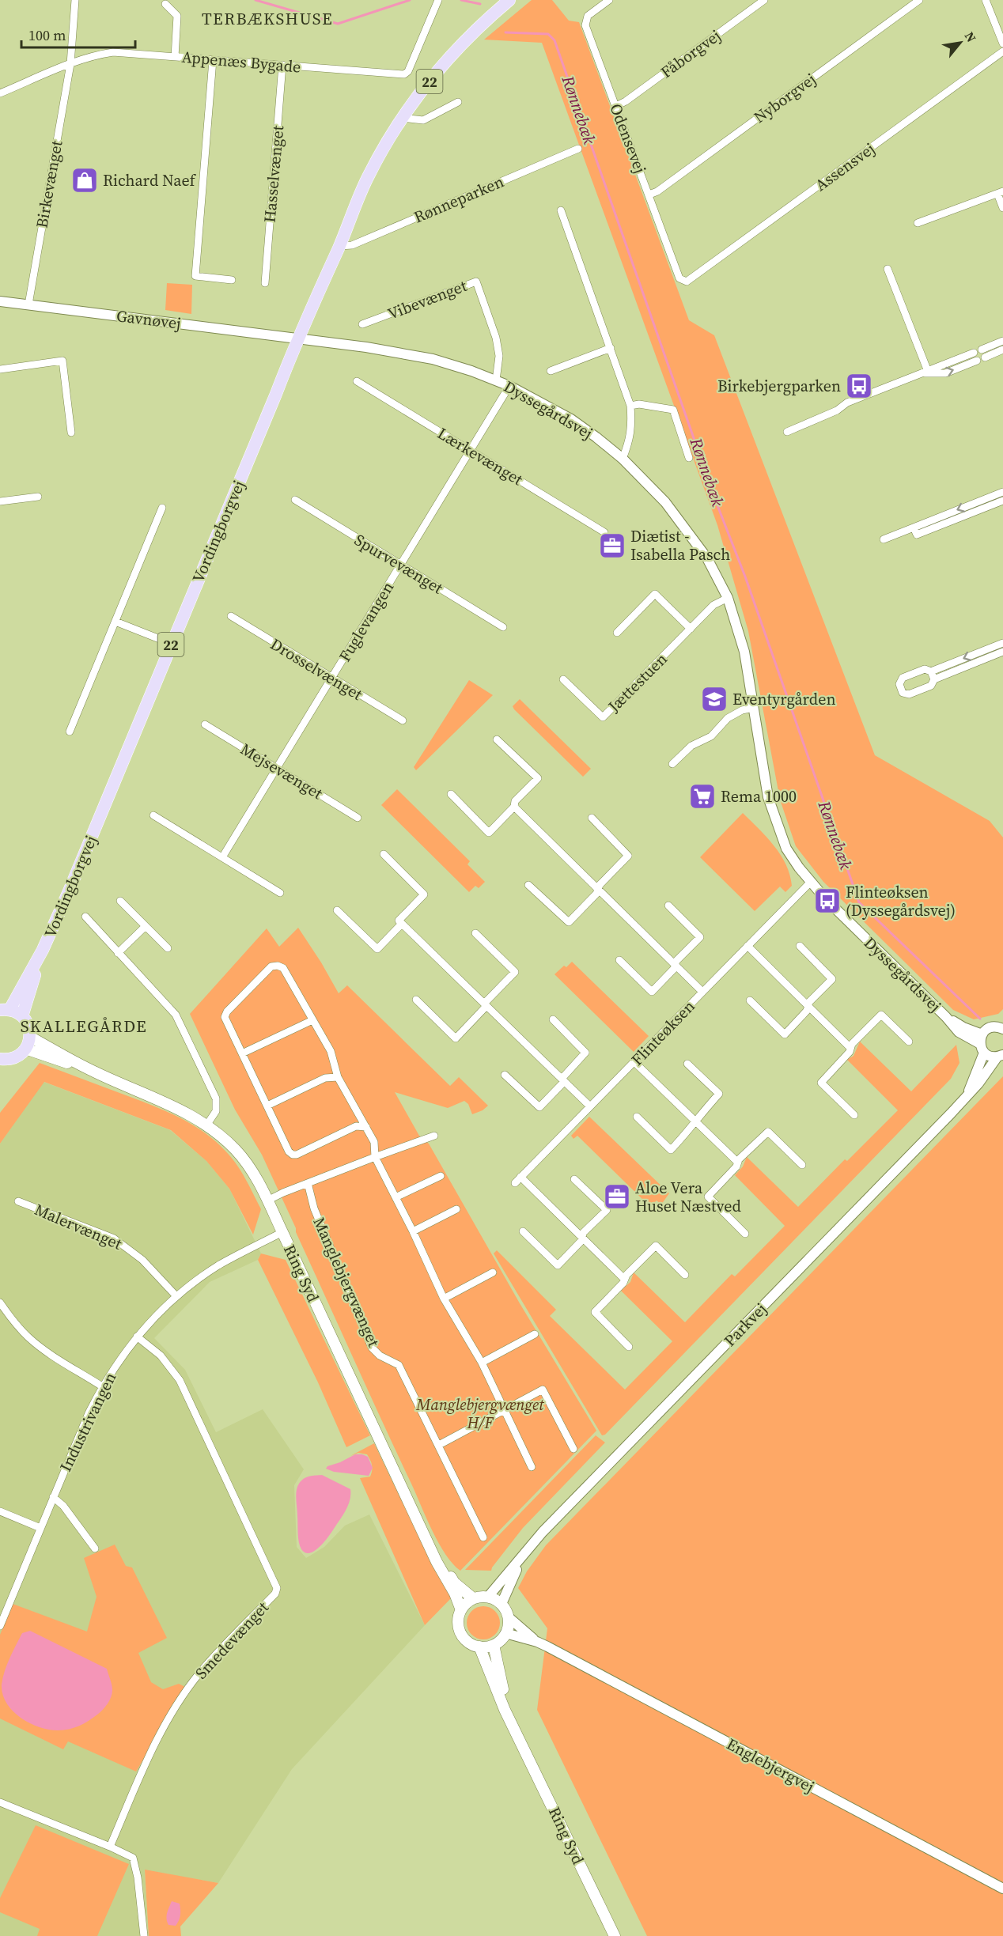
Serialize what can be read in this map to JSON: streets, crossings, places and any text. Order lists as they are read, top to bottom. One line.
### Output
{"streets":{"main road":["22","Vordingborgvej","Ring Syd"],"street":["Fåborgvej","Appenæs Bygade","Nyborgvej","Odensevej","Assensvej","Hasselvænget","Birkevænget","Rønneparken","Vibevænget","Gavnøvej","Dyssegårdsvej","Lærkevænget","Spurvevænget","Fuglevangen","Drosselvænget","Jættestuen","Mejsevænget","Flinteøksen","Malervænget","Manglebjergvænget","Parkvej","Industrivangen","Smedevænget","Englebjergvej"]},"crossings":[["Fåborgvej","Odensevej"],["Appenæs Bygade","Hasselvænget"],["Appenæs Bygade","Birkevænget"],["22","Vordingborgvej"],["Nyborgvej","Odensevej"],["Odensevej","Assensvej"],["Birkevænget","Gavnøvej"],["Rønneparken","Vordingborgvej"],["Vibevænget","Dyssegårdsvej"],["Gavnøvej","Dyssegårdsvej"],["Gavnøvej","Vordingborgvej"],["Dyssegårdsvej","Vordingborgvej"],["Dyssegårdsvej","Fuglevangen"],["Dyssegårdsvej","Jættestuen"],["Dyssegårdsvej","Flinteøksen"],["Dyssegårdsvej","Parkvej"],["Lærkevænget","Fuglevangen"],["Spurvevænget","Fuglevangen"],["Fuglevangen","Drosselvænget"],["Fuglevangen","Mejsevænget"],["Malervænget","Industrivangen"],["Ring Syd","Parkvej"],["Ring Syd","Industrivangen"],["Ring Syd","Englebjergvej"],["Parkvej","Englebjergvej"],["Industrivangen","Smedevænget"]],"districts":["TERBÆKSHUSE","SKALLEGÅRDE"],"water":["Rønnebæk"],"parks":["Manglebjergvænget H/F"],"places":{"shop":["Richard Naef"],"bus stop":["Birkebjergparken","Flinteøksen (Dyssegårdsvej)"],"office":["Diætist - Isabella Pasch","Aloe Vera Huset Næstved"],"school or university":["Eventyrgården"],"supermarket":["Rema 1000"]},"scale_bar":"100 m","north":"top right"}
